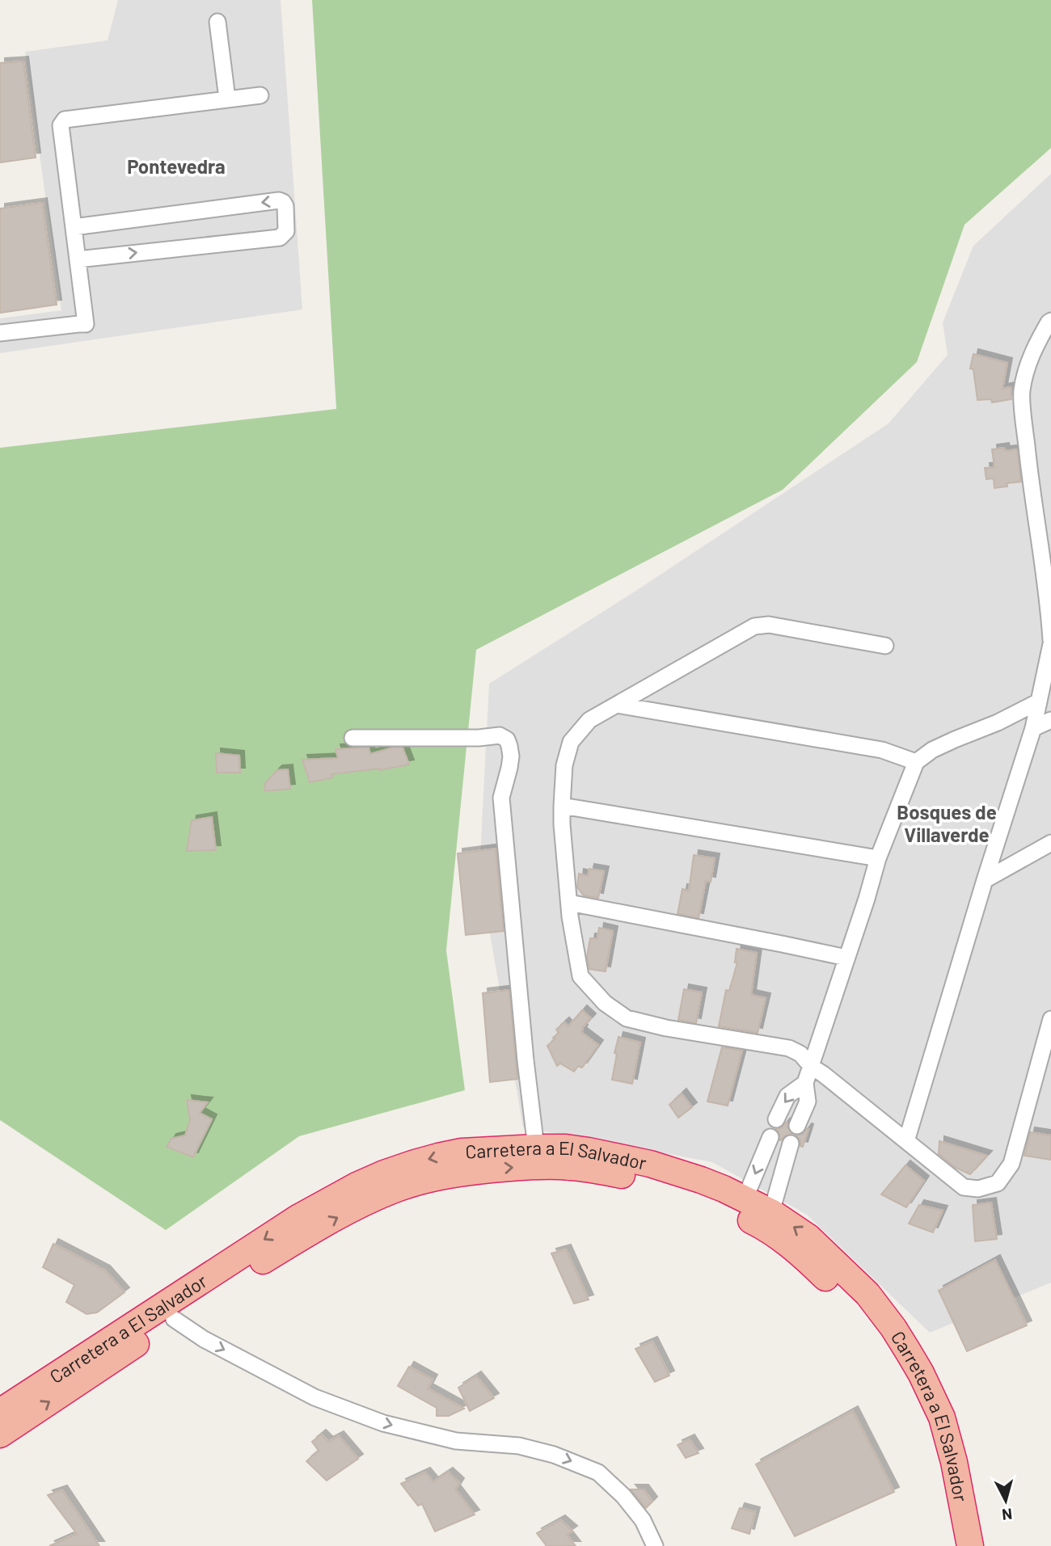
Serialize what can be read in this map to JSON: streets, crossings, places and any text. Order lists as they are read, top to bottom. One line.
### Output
{"streets":{"highway":["Carretera a El Salvador"]},"districts":["Pontevedra","Bosques de Villaverde"],"north":"bottom"}
